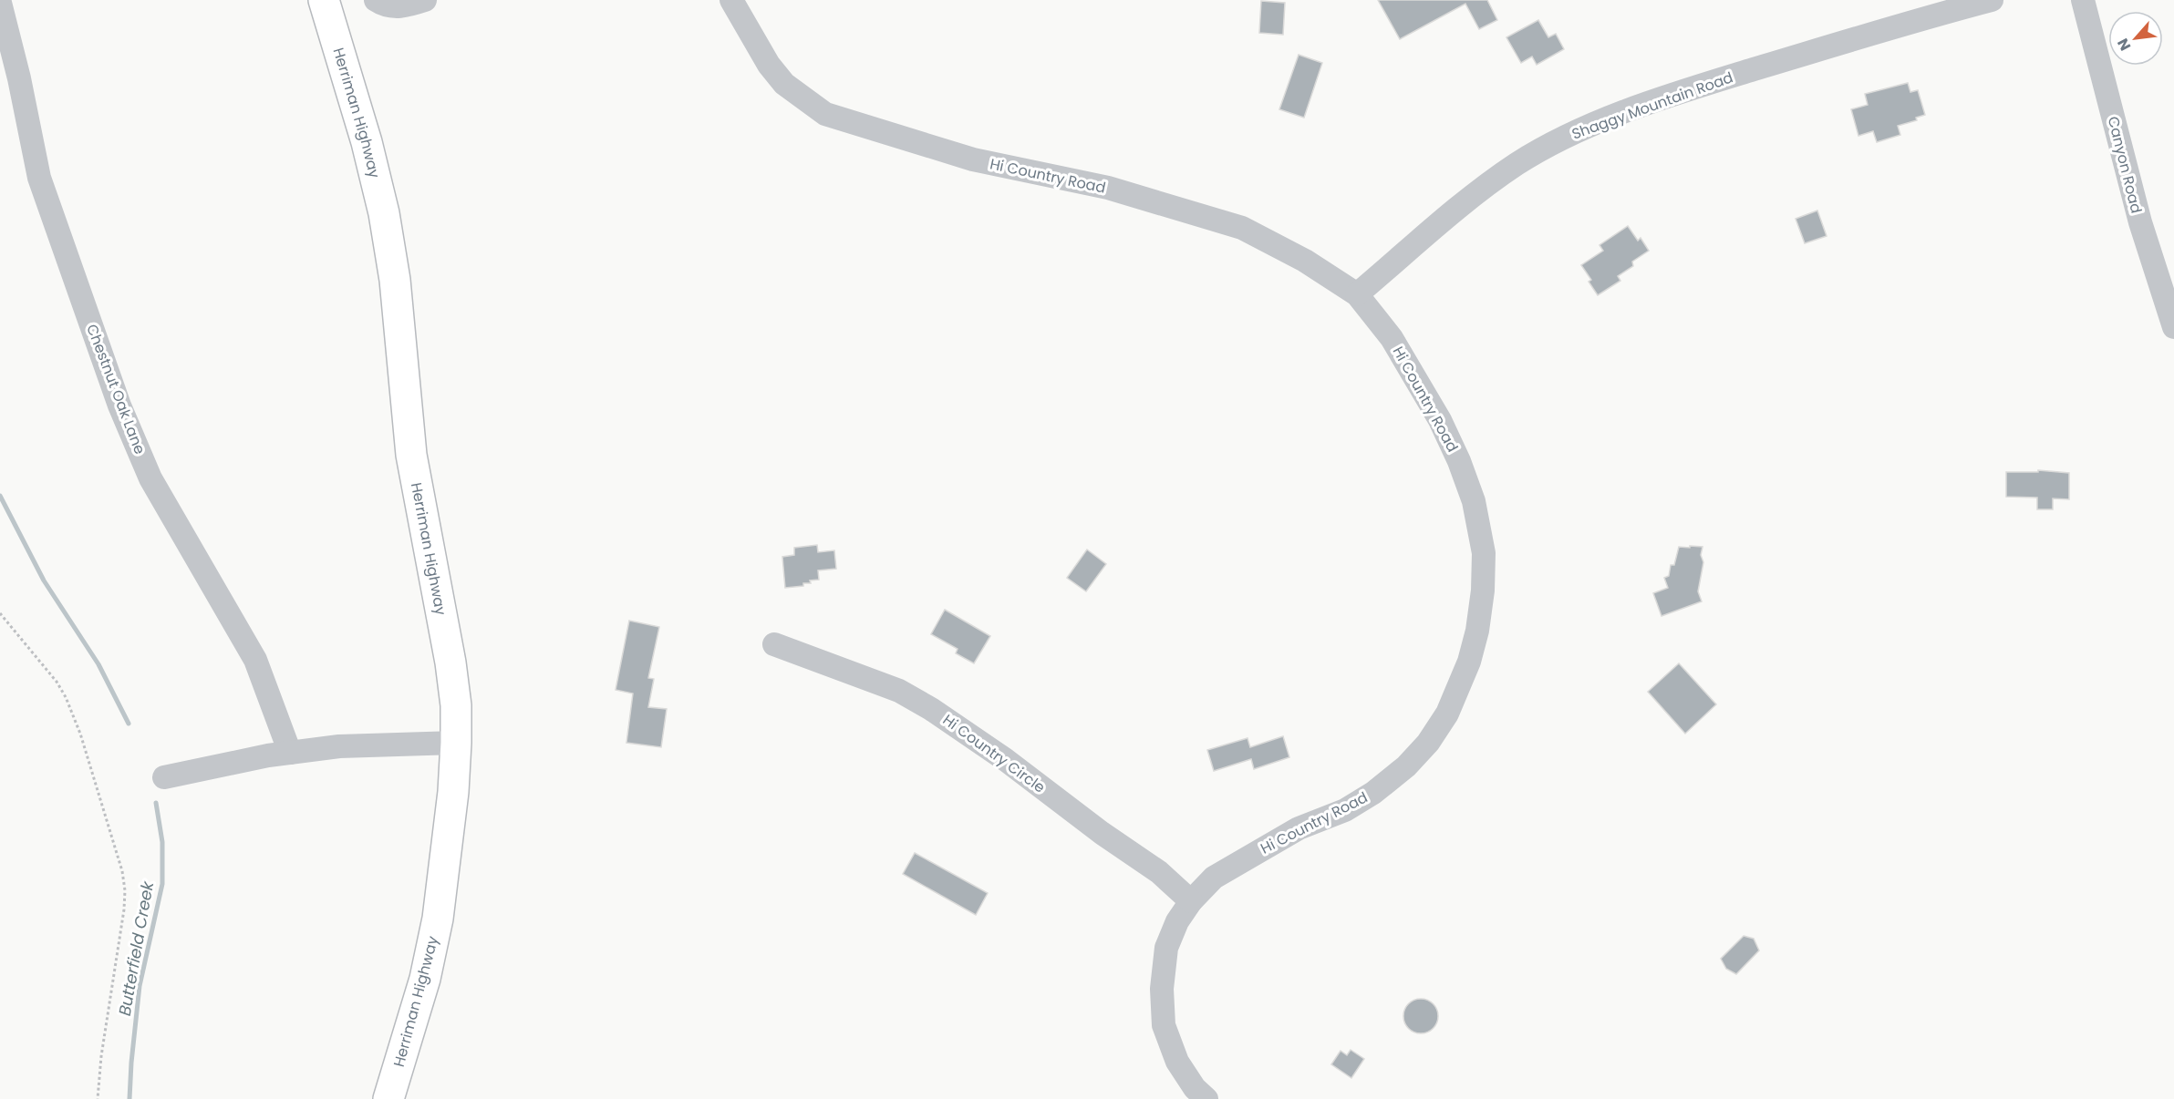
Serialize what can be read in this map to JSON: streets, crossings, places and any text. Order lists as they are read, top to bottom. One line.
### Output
{"streets":{"main road":["Herriman Highway"],"street":["Shaggy Mountain Road","Canyon Road","Hi Country Road","Chestnut Oak Lane","Hi Country Circle"]},"crossings":[["Shaggy Mountain Road","Hi Country Road"],["Hi Country Road","Hi Country Circle"]],"water":["Butterfield Creek"],"north":"bottom left"}
